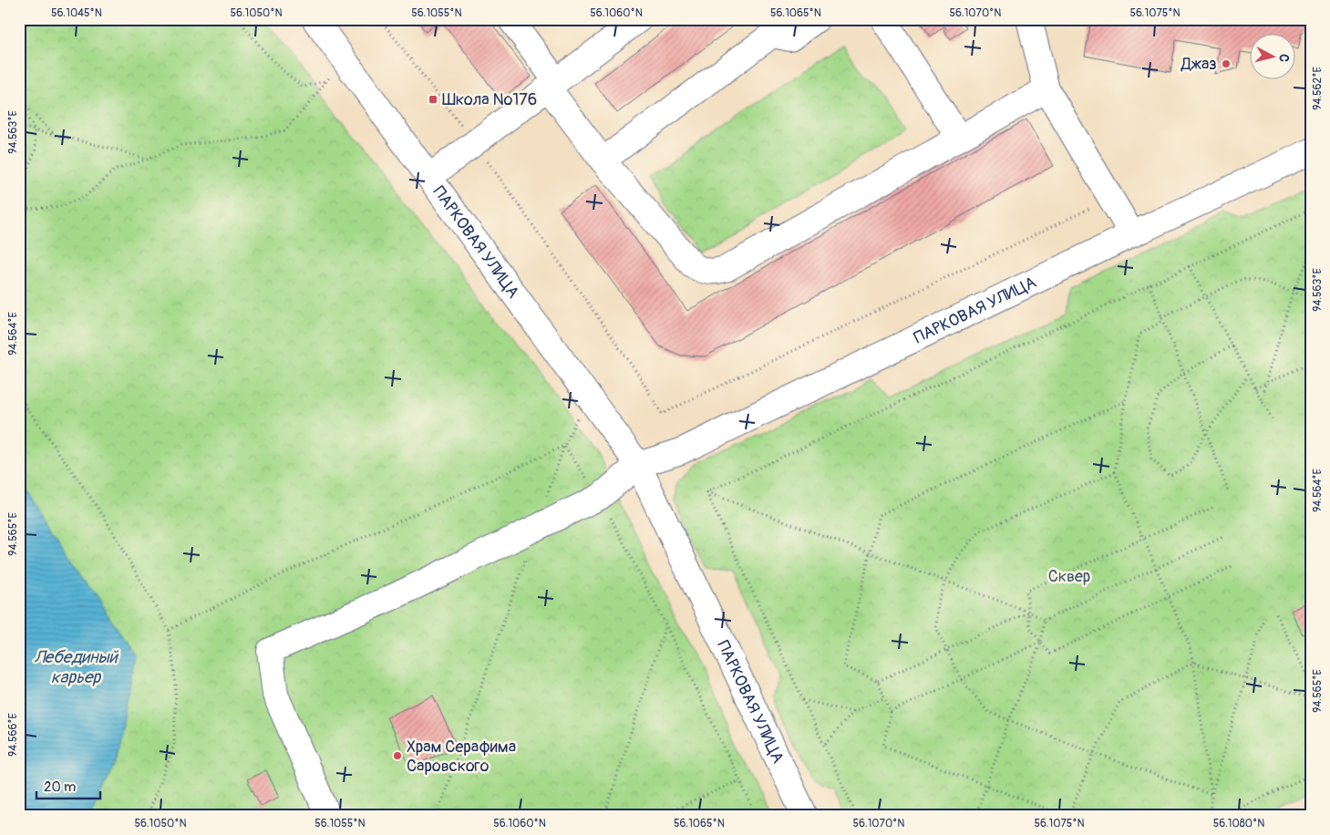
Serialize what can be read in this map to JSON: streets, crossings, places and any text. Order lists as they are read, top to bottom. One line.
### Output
{"streets":{"street":["ПАРКОВАЯ УЛИЦА"]},"water":["Лебединый карьер"],"parks":["Сквер"],"places":{"other":["Джаз","Храм Серафима Саровского"],"transit":["Школа №176"]},"scale_bar":"20 m","north":"right","coordinates":["56.1045°N","56.1050°N","56.1055°N","56.1060°N","56.1065°N","56.1070°N","56.1075°N","94.562°E","94.563°E","94.564°E","94.565°E","94.566°E","56.1080°N"]}
